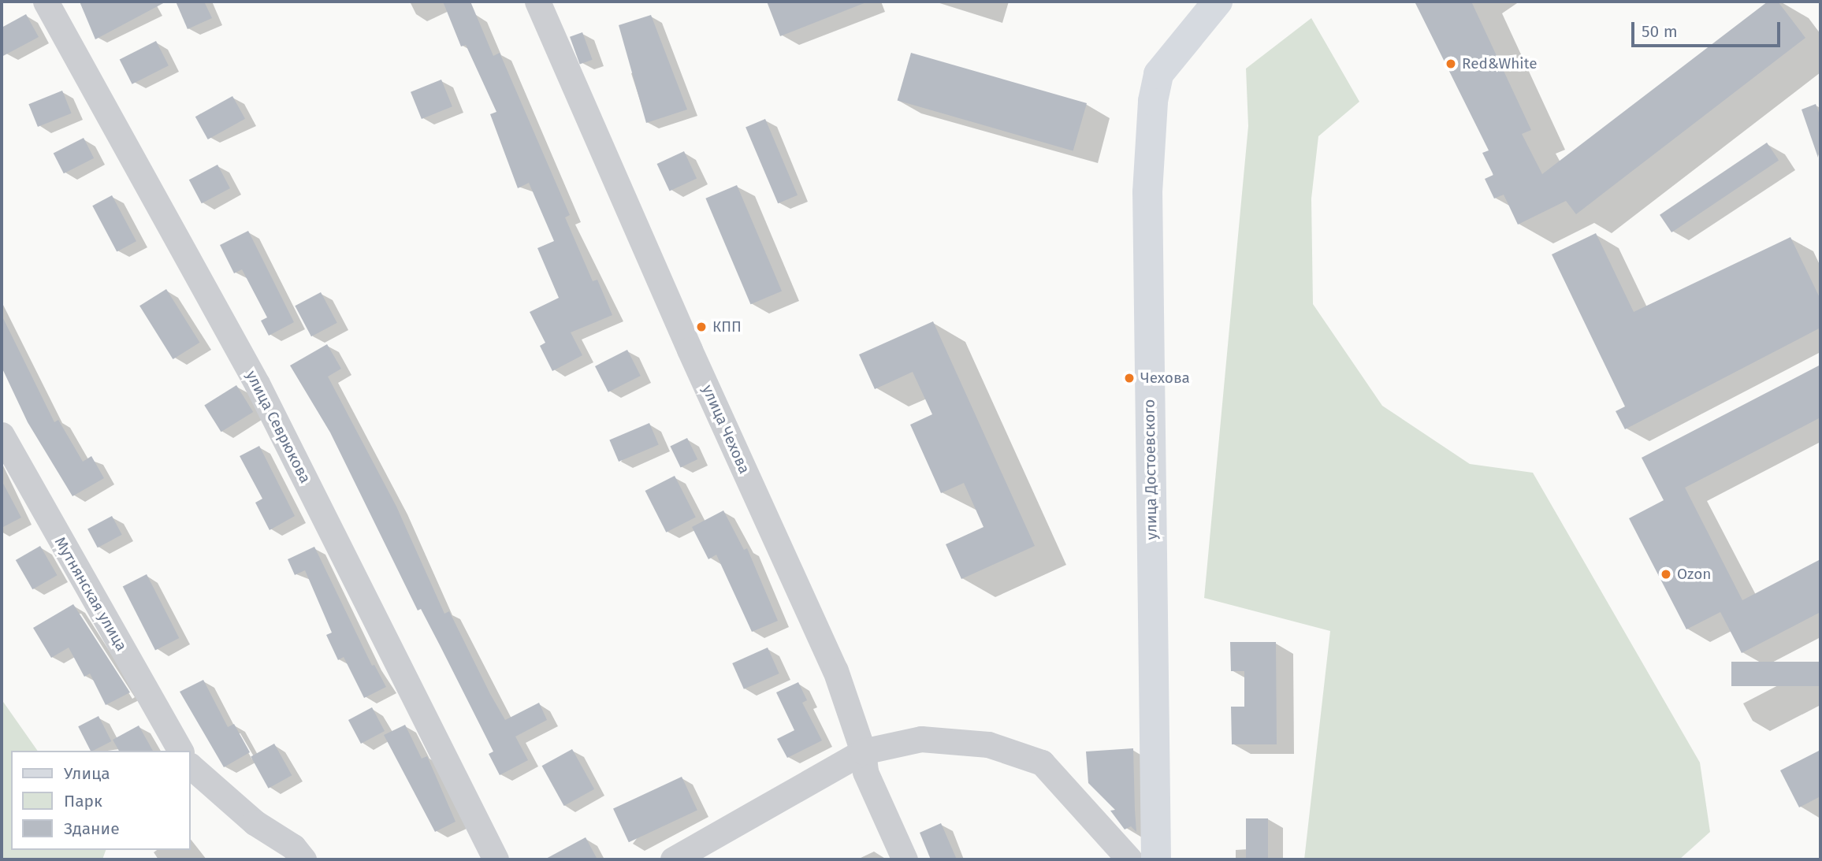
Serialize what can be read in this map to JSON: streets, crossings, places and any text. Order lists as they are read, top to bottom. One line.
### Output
{"streets":{"main road":["улица Достоевского"],"street":["улица Севрюкова","улица Чехова","Мутнянская улица"]},"places":["Red&White","КПП","Чехова","Ozon"],"legend":["Улица","Парк","Здание"],"scale_bar":"50 m"}
